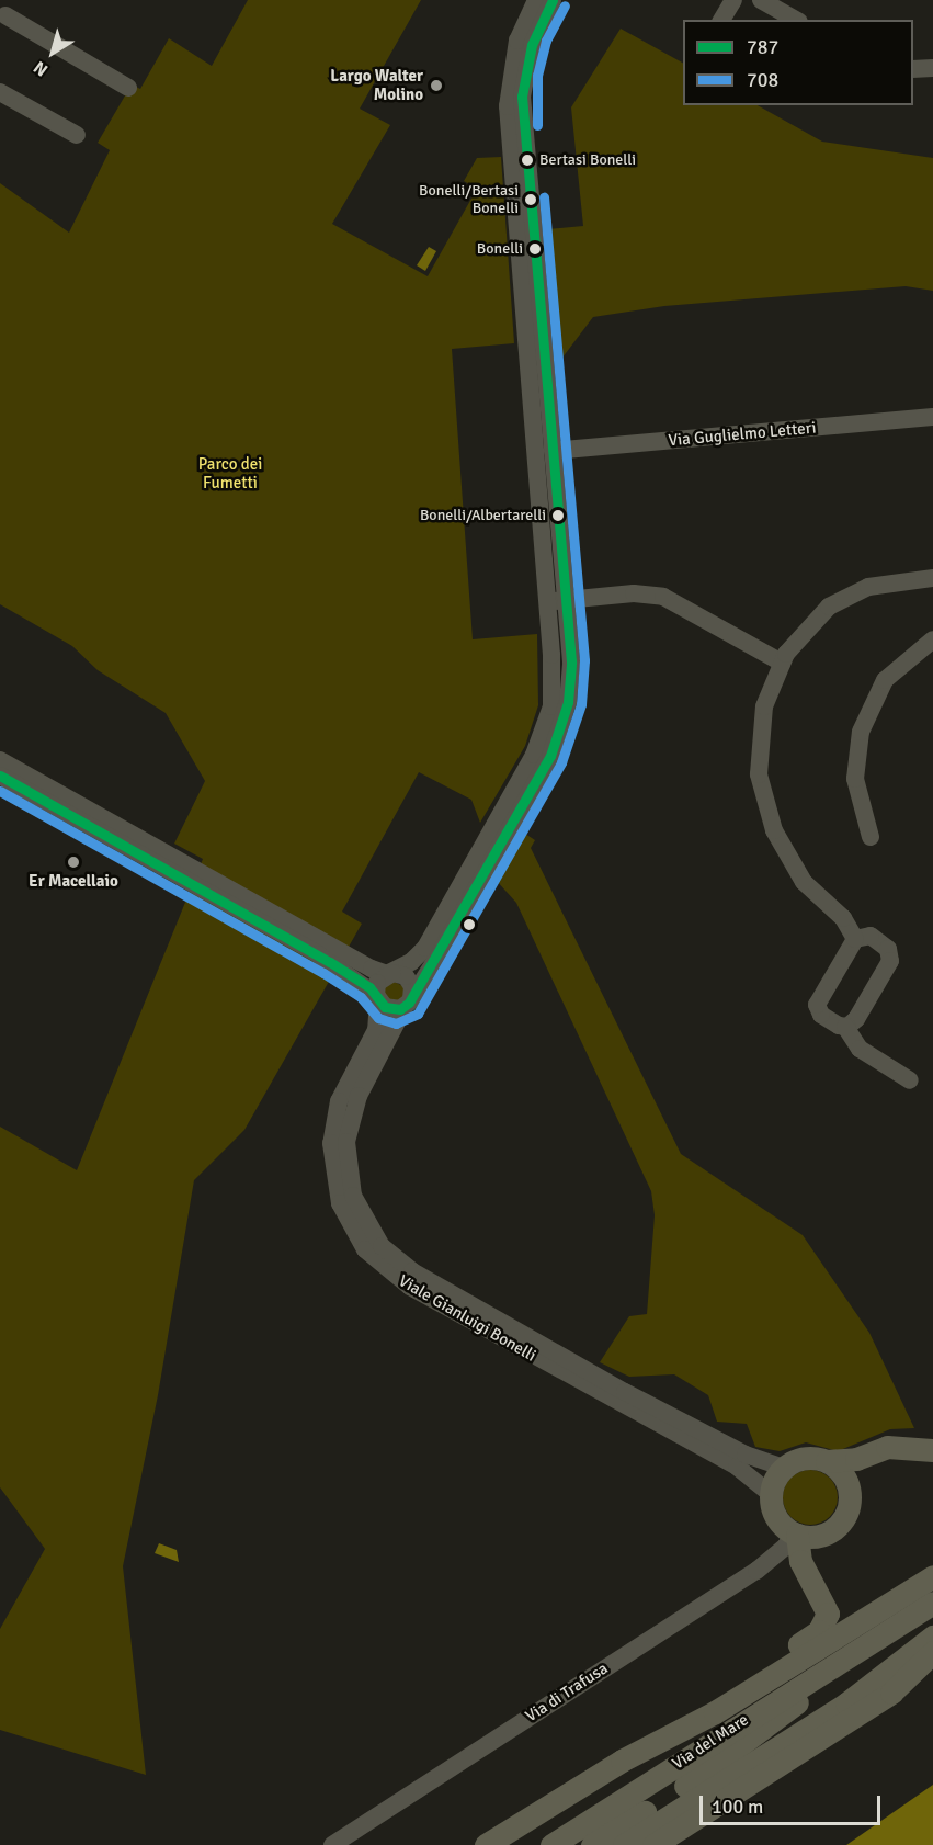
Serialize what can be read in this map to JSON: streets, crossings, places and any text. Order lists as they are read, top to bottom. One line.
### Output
{"streets":{"main road":["Via del Mare"],"street":["Via Guglielmo Letteri","Viale Gianluigi Bonelli","Via di Trafusa"]},"crossings":[["Via Guglielmo Letteri","Viale Gianluigi Bonelli"],["Viale Gianluigi Bonelli","Via di Trafusa"]],"parks":["Parco dei Fumetti"],"places":["Largo Walter Molino","Bertasi Bonelli","Bonelli/Bertasi Bonelli","Bonelli","Bonelli/Albertarelli","Er Macellaio"],"lines":["transit line 787","transit line 708"],"legend":["787","708"],"scale_bar":"100 m","north":"bottom left"}
